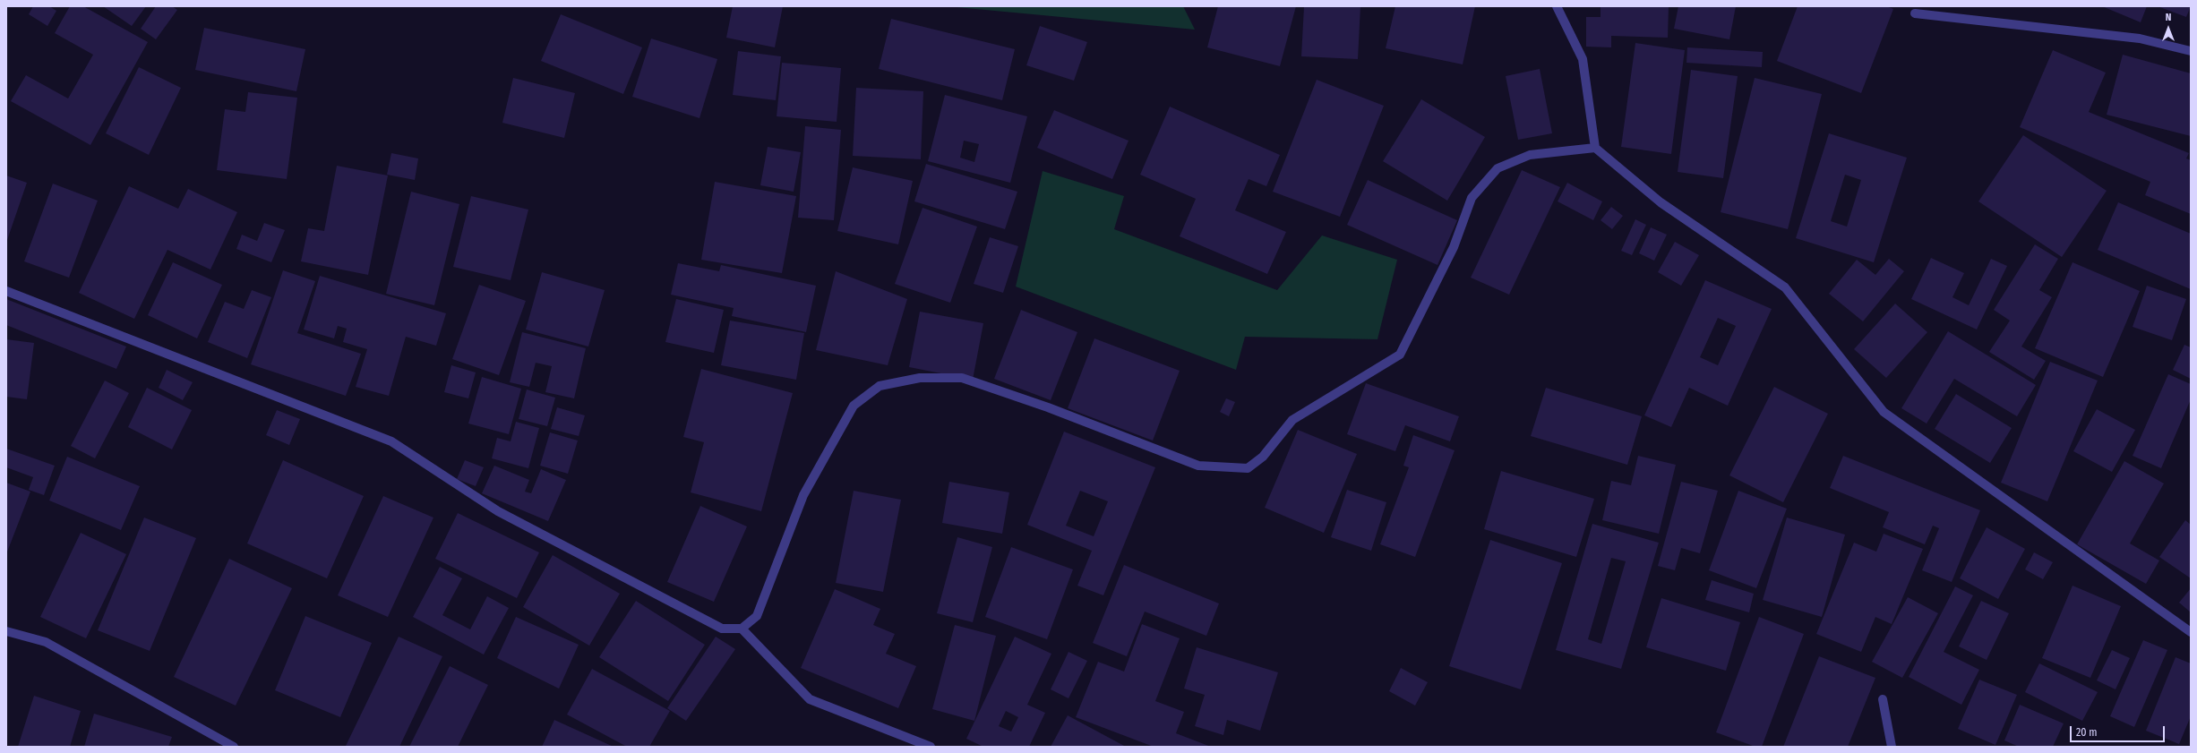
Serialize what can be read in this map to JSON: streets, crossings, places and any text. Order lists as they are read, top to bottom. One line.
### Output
{"scale_bar":"20 m","north":"top"}
